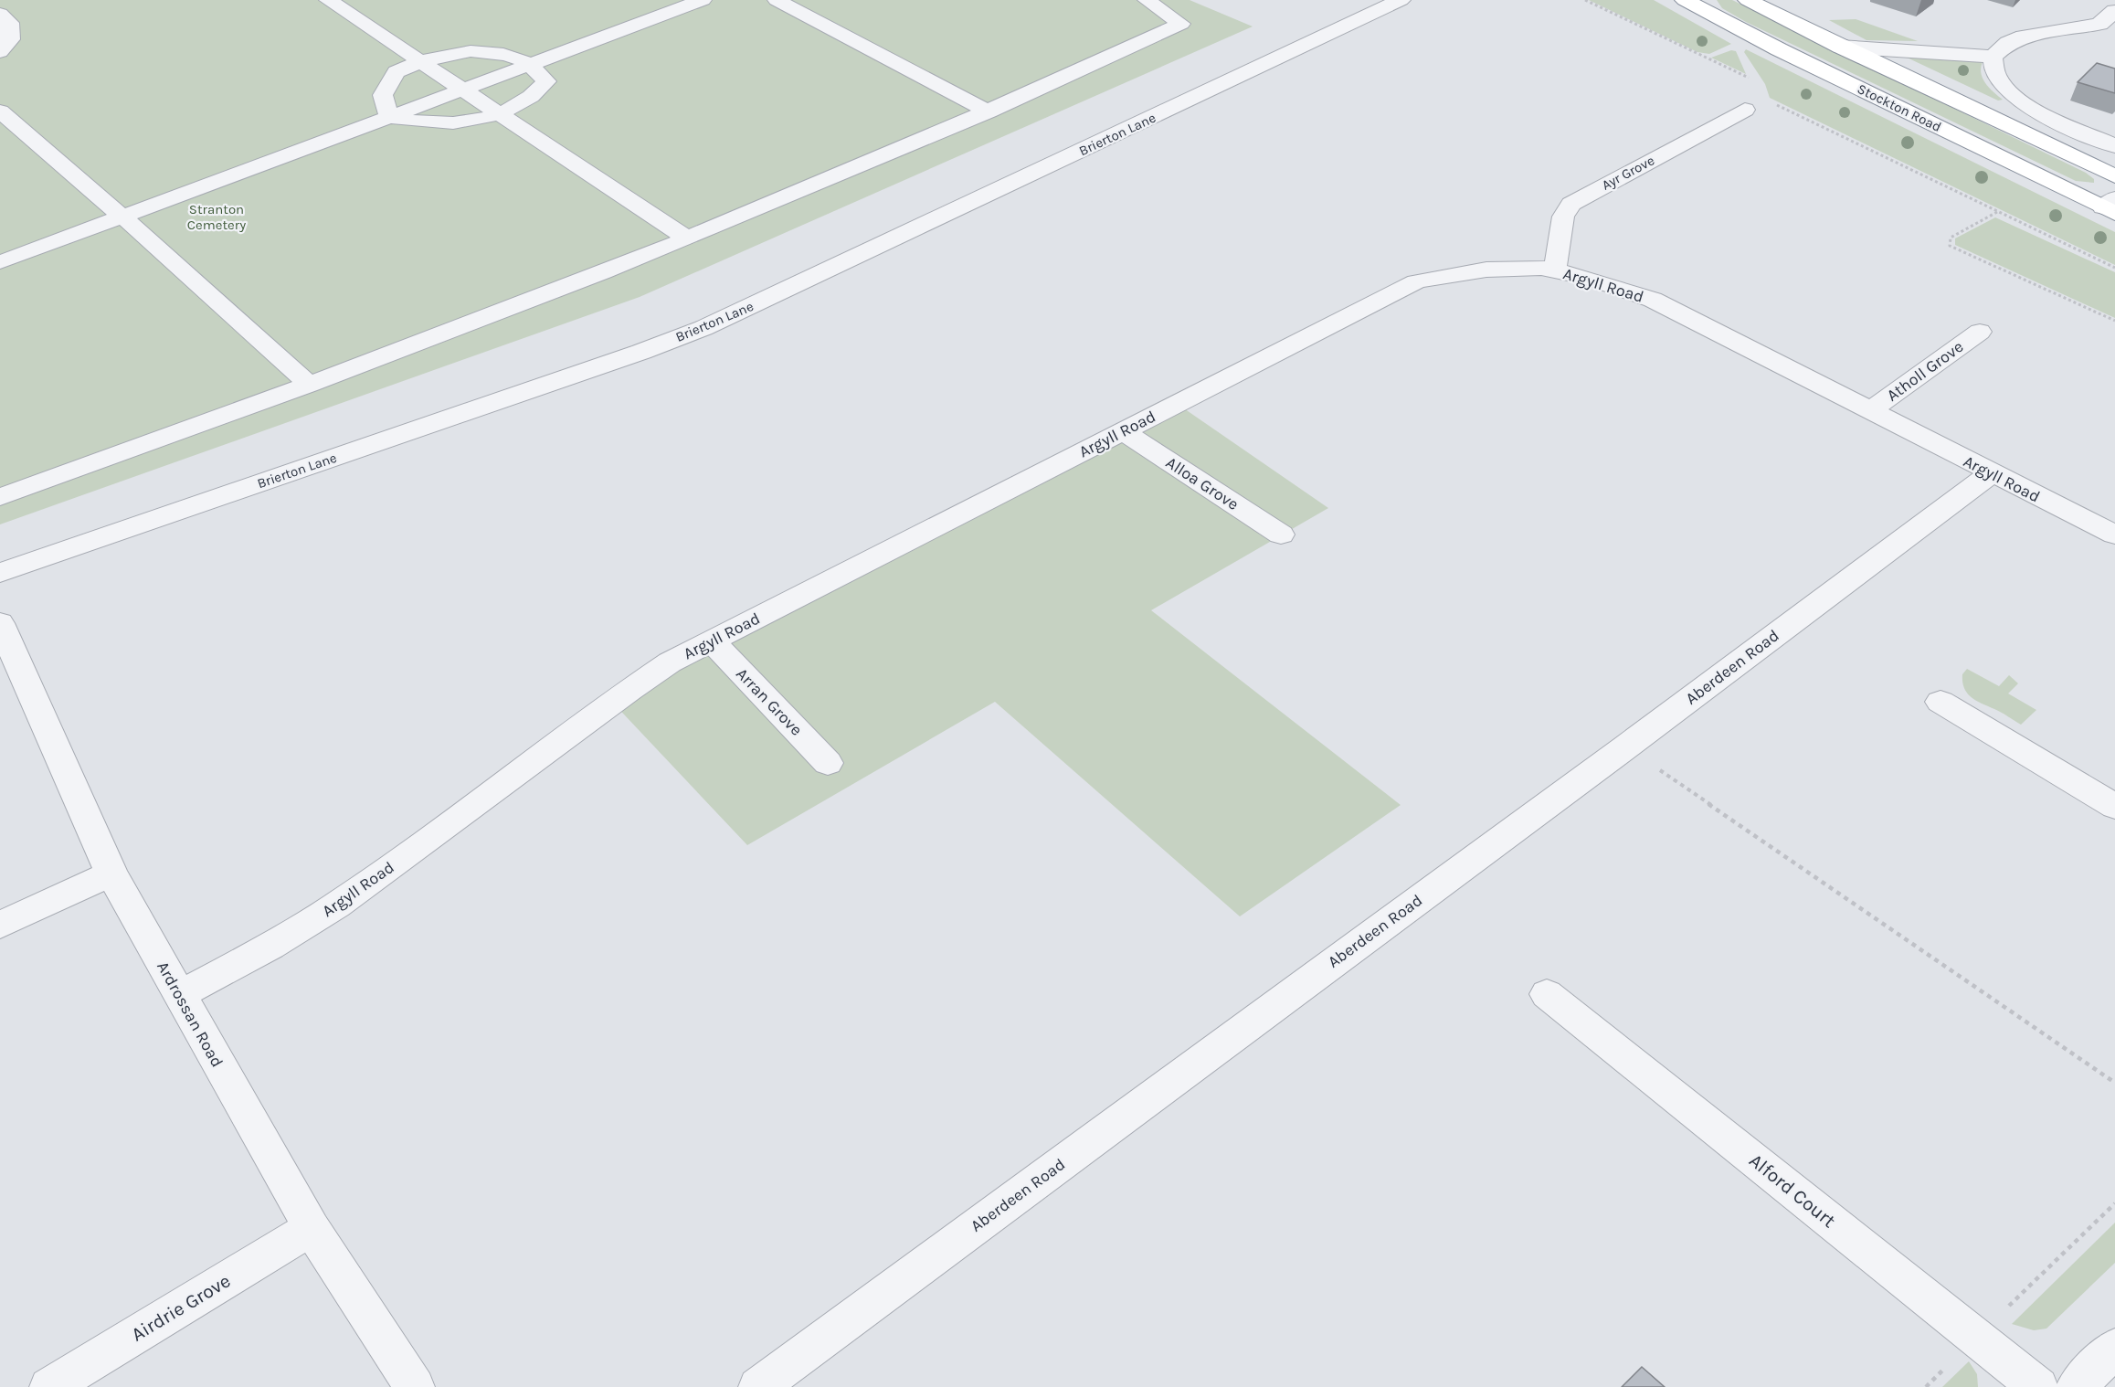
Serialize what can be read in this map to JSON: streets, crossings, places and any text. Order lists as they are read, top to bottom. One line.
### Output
{"streets":{"highway":["Stockton Road"],"street":["Brierton Lane","Ayr Grove","Argyll Road","Atholl Grove","Alloa Grove","Aberdeen Road","Arran Grove","Ardrossan Road","Alford Court","Airdrie Grove"]},"crossings":[["Ayr Grove","Argyll Road"],["Argyll Road","Atholl Grove"],["Argyll Road","Alloa Grove"],["Argyll Road","Aberdeen Road"],["Argyll Road","Arran Grove"],["Argyll Road","Ardrossan Road"],["Ardrossan Road","Airdrie Grove"]],"parks":["Stranton Cemetery"]}
